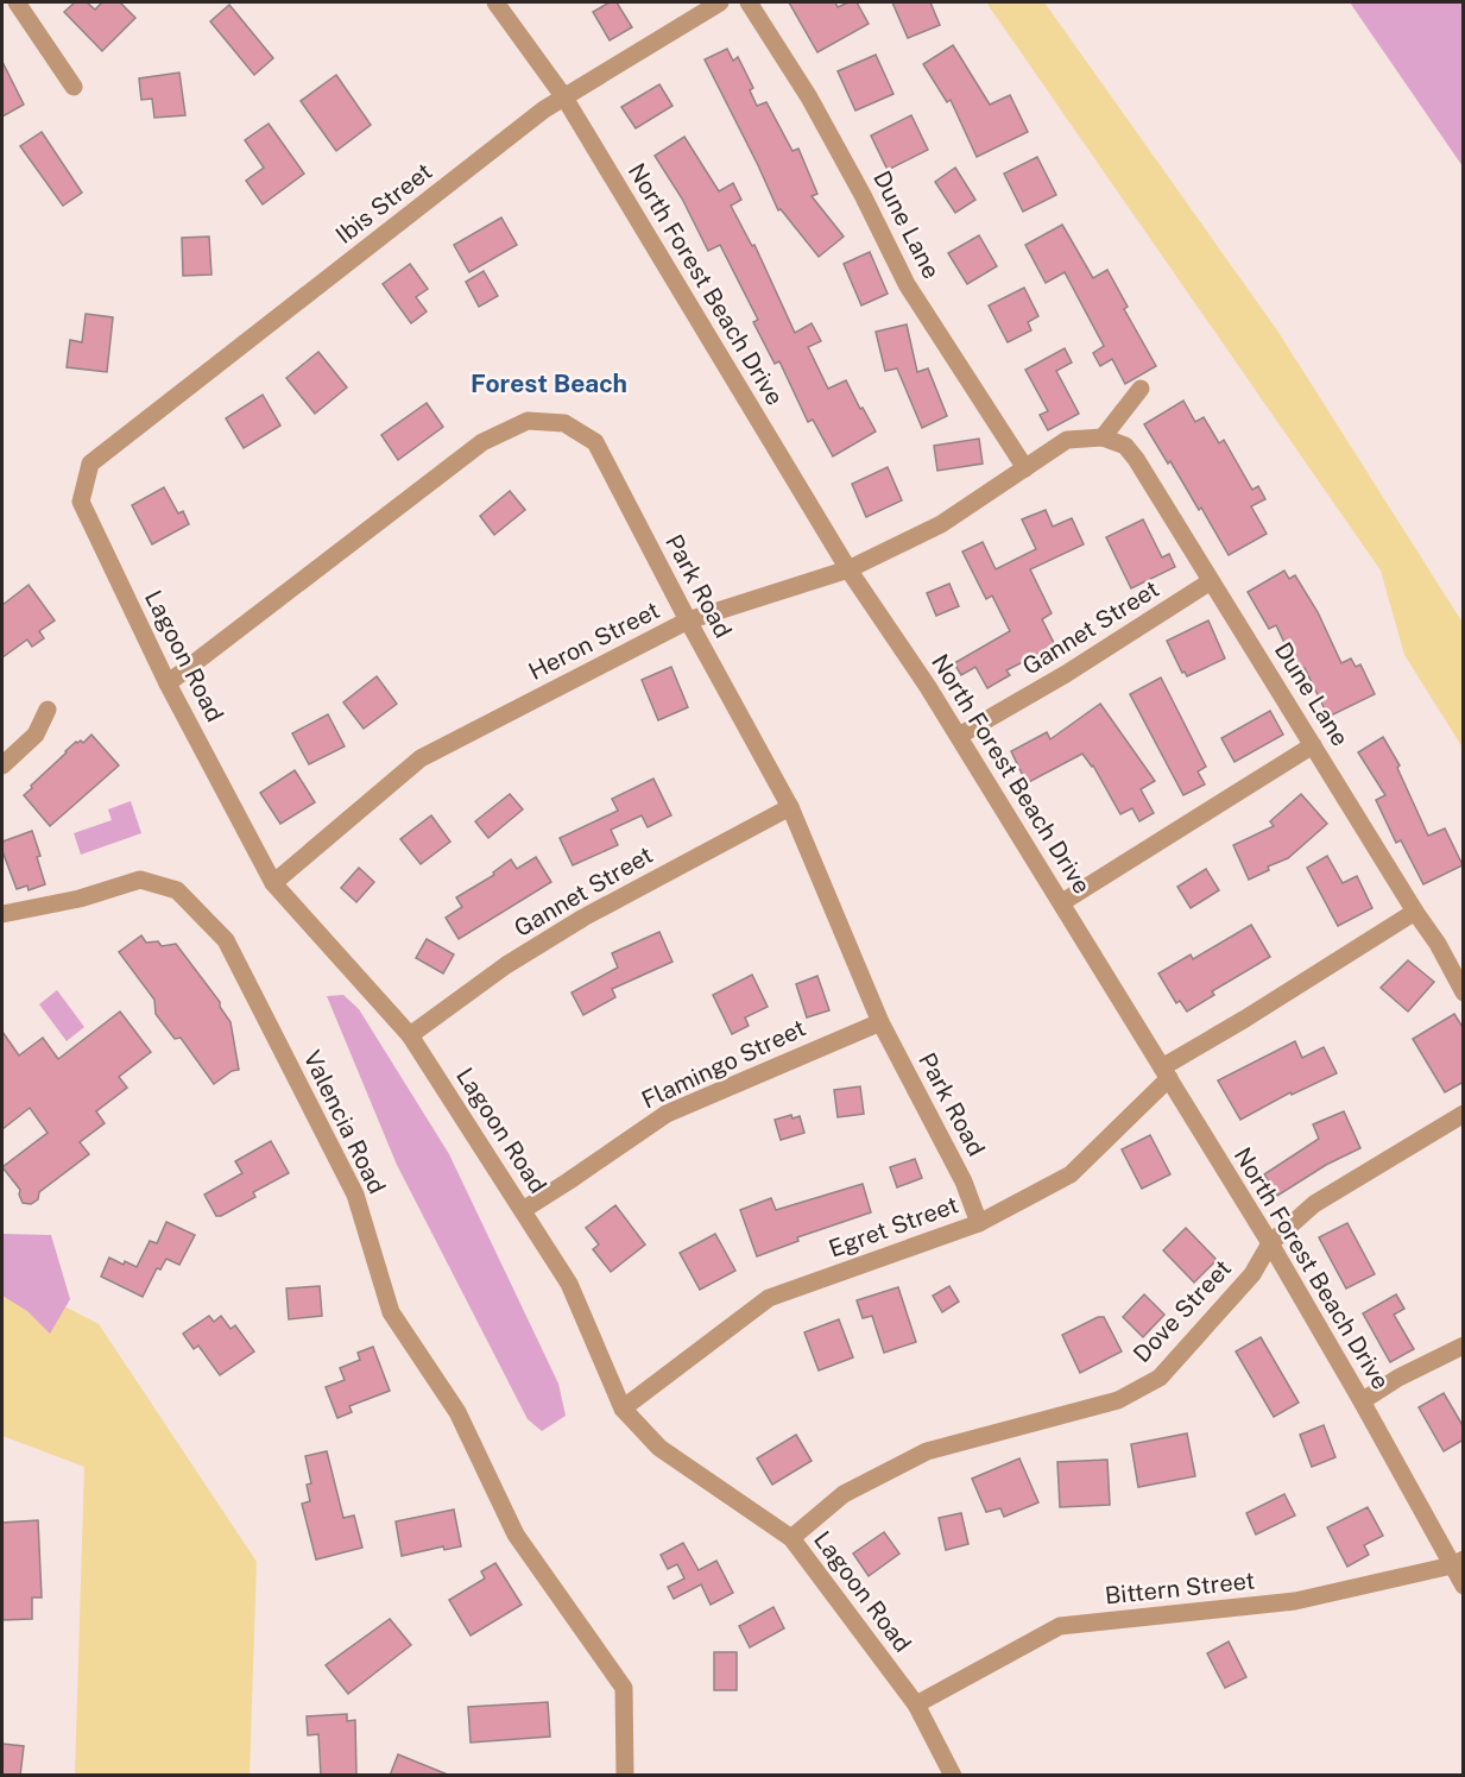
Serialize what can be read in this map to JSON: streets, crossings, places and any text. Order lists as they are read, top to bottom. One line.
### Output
{"streets":{"street":["Ibis Street","Dune Lane","North Forest Beach Drive","Park Road","Gannet Street","Heron Street","Lagoon Road","Flamingo Street","Valencia Road","Egret Street","Dove Street","Bittern Street"]},"crossings":[["Ibis Street","North Forest Beach Drive"],["Ibis Street","Lagoon Road"],["Dune Lane","Gannet Street"],["Dune Lane","Heron Street"],["Dune Lane","Egret Street"],["North Forest Beach Drive","Gannet Street"],["North Forest Beach Drive","Heron Street"],["North Forest Beach Drive","Egret Street"],["North Forest Beach Drive","Dove Street"],["North Forest Beach Drive","Bittern Street"],["Park Road","Gannet Street"],["Park Road","Heron Street"],["Park Road","Lagoon Road"],["Park Road","Flamingo Street"],["Park Road","Egret Street"],["Gannet Street","Lagoon Road"],["Heron Street","Lagoon Road"],["Lagoon Road","Flamingo Street"],["Lagoon Road","Egret Street"],["Lagoon Road","Dove Street"],["Lagoon Road","Bittern Street"]],"districts":["Forest Beach"]}
